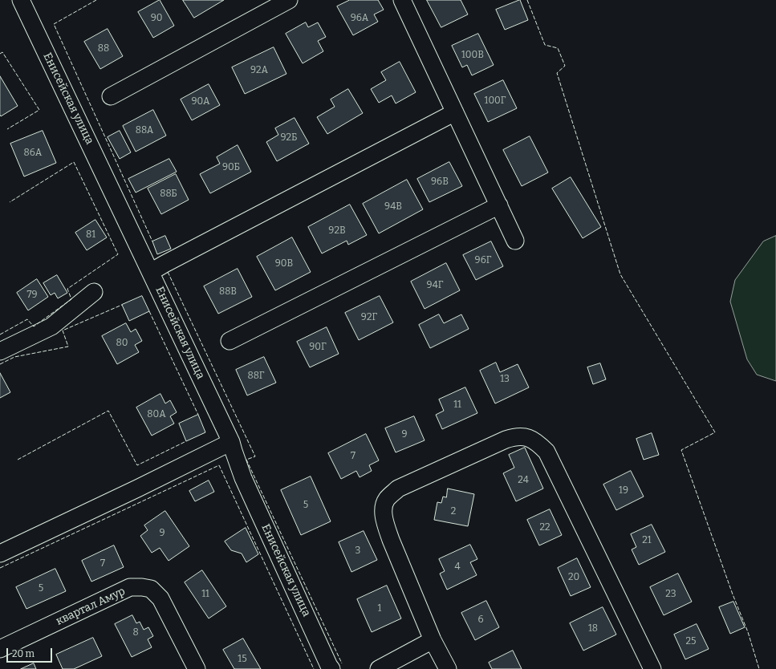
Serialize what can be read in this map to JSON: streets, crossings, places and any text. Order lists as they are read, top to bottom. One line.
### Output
{"streets":{"street":["Енисейская улица","квартал Амур"]},"house_numbers":["90","96А","88","100В","92А","100Г","90А","88А","92Б","86А","90Б","96В","88Б","94В","92В","81","96Г","90В","94Г","88В","79","92Г","80","90Г","88Г","13","11","80А","9","7","24","19","5","2","22","9","21","3","7","4","20","5","11","23","1","6","18","8","25","15"],"scale_bar":"20 m"}
